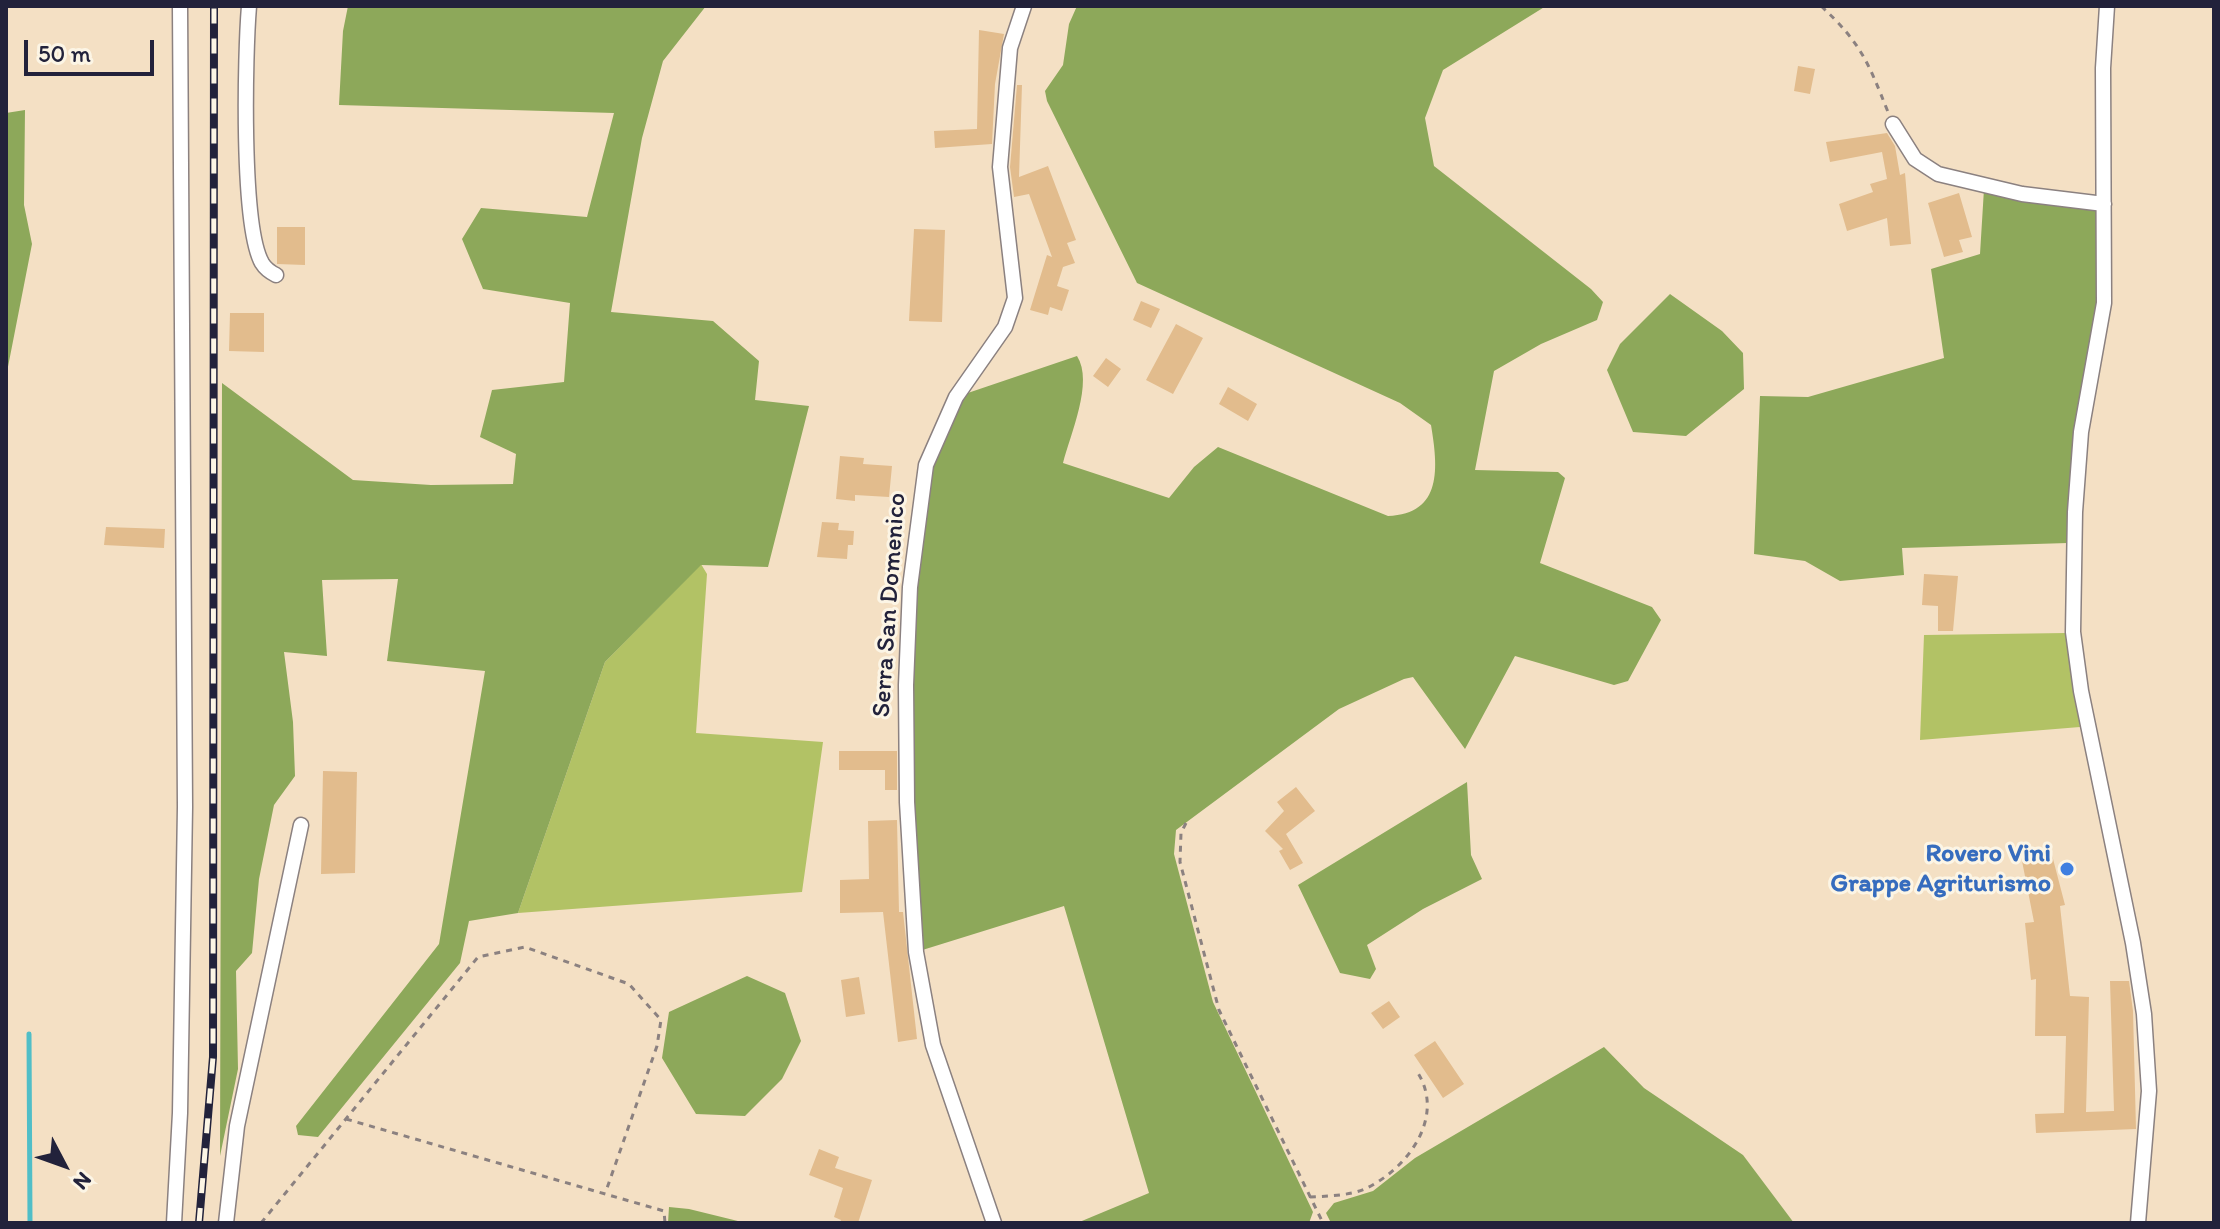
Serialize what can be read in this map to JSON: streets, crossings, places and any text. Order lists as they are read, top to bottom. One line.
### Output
{"streets":{"street":["Serra San Domenico"]},"places":["Rovero Vini Grappe Agriturismo"],"scale_bar":"50 m","north":"bottom right"}
